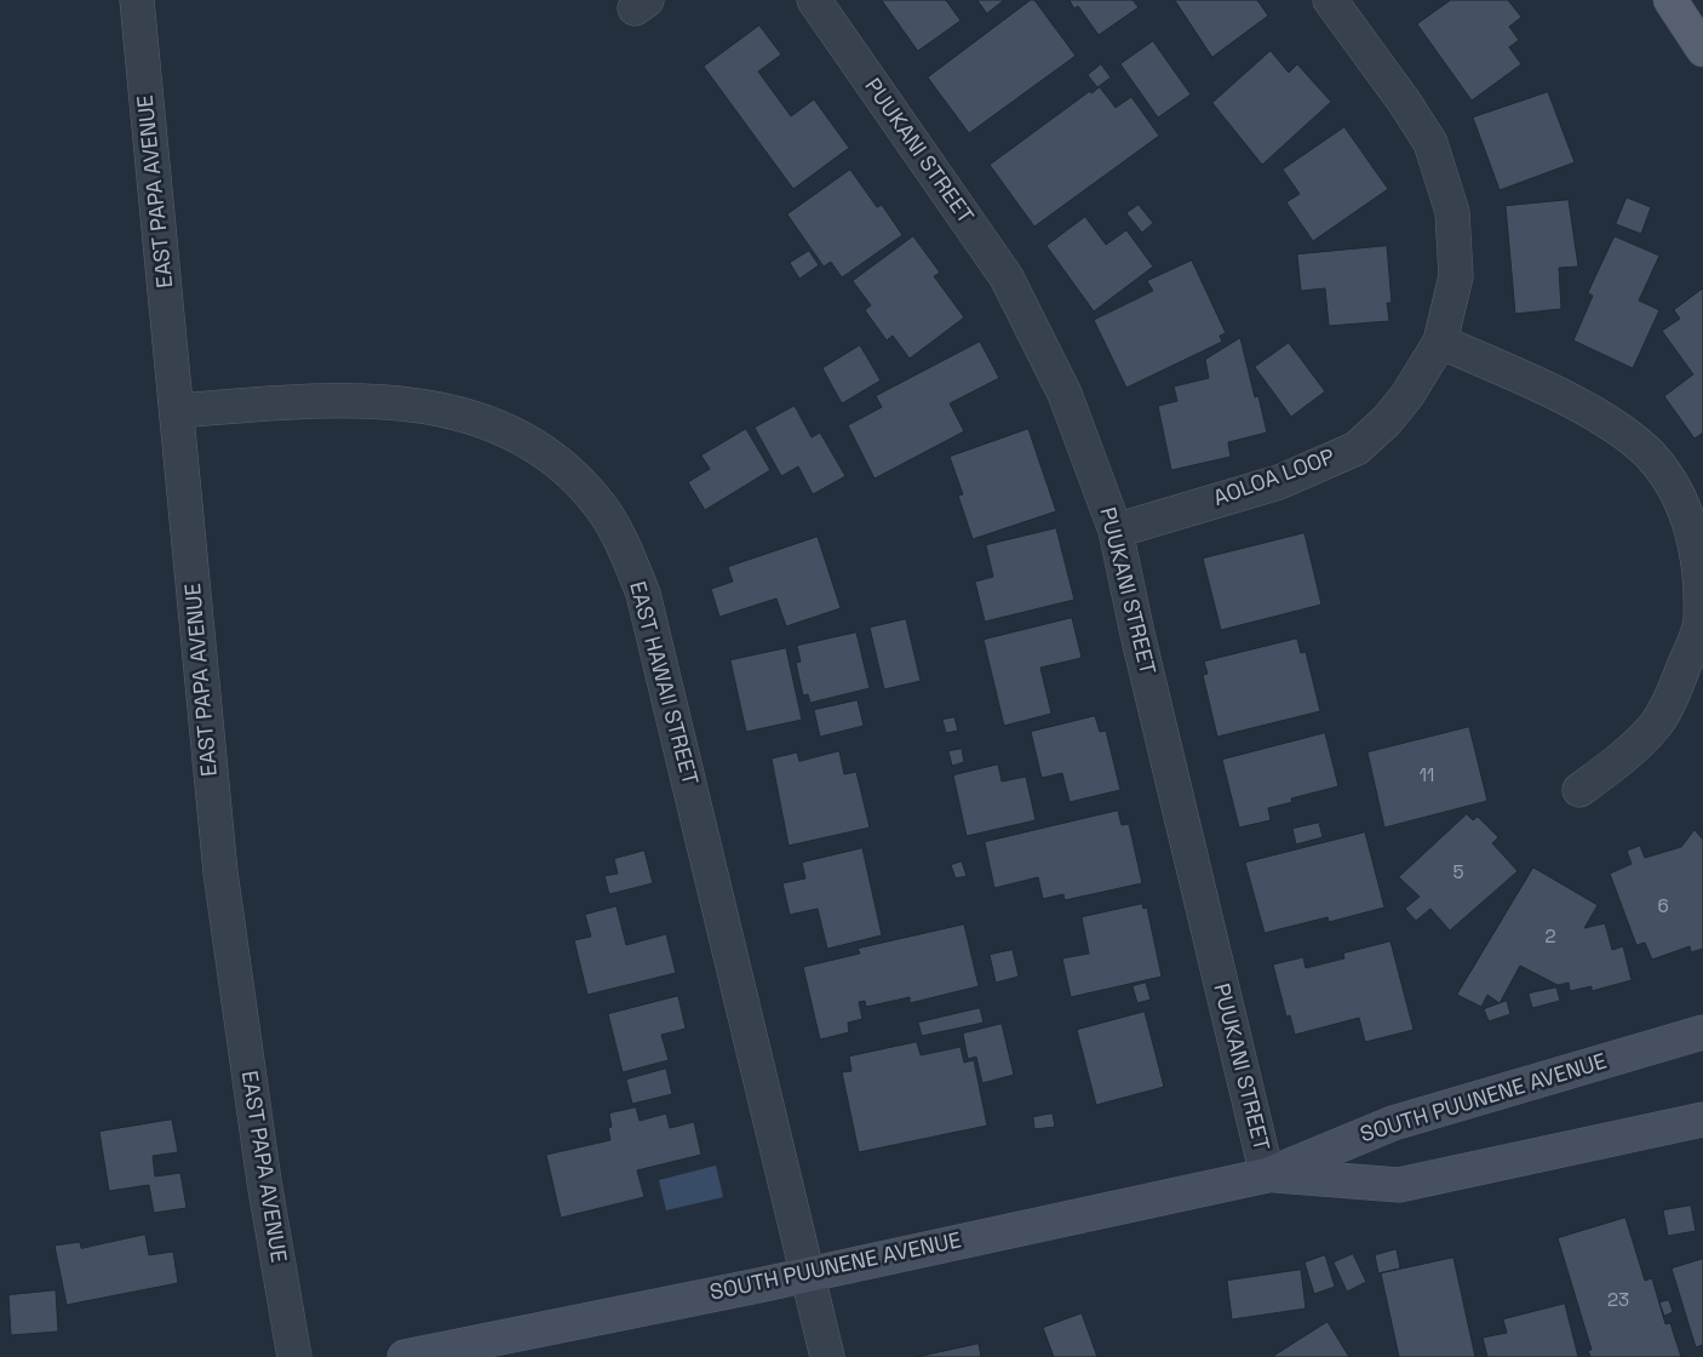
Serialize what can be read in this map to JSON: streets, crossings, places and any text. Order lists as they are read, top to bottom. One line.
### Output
{"streets":{"main road":["SOUTH PUUNENE AVENUE"],"street":["PUUKANI STREET","EAST PAPA AVENUE","AOLOA LOOP","EAST HAWAII STREET"]},"crossings":[["PUUKANI STREET","AOLOA LOOP"],["PUUKANI STREET","SOUTH PUUNENE AVENUE"],["EAST PAPA AVENUE","EAST HAWAII STREET"],["EAST HAWAII STREET","SOUTH PUUNENE AVENUE"]],"house_numbers":["11","5","6","2","23"]}
